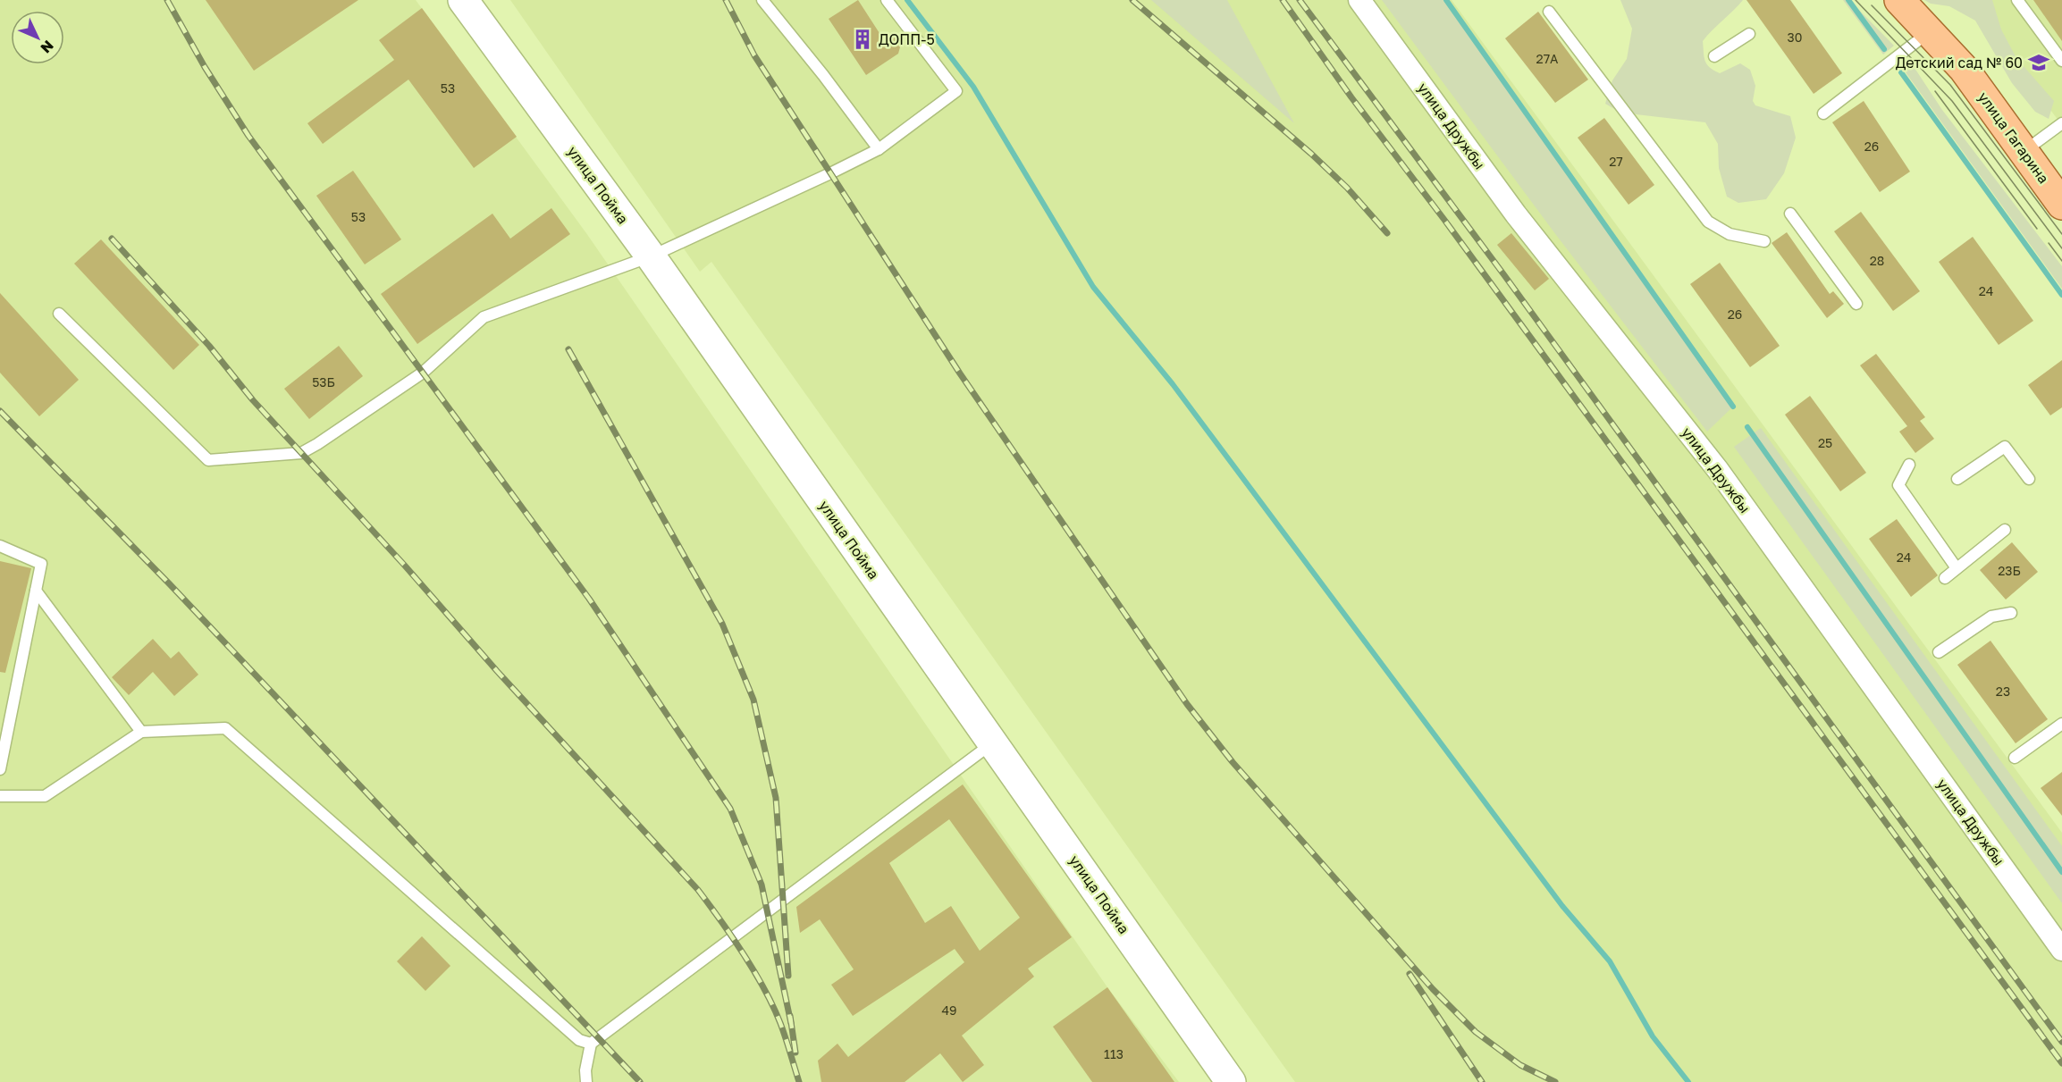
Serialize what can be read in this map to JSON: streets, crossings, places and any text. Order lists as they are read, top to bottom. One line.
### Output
{"streets":{"main road":["улица Гагарина","улица Пойма"],"street":["улица Дружбы"]},"places":{"building":["ДОПП-5"],"school or university":["Детский сад № 60"]},"house_numbers":["30","27А","53","26","27","53","28","24","26","53Б","25","24","23Б","23","49","113"],"north":"bottom right"}
